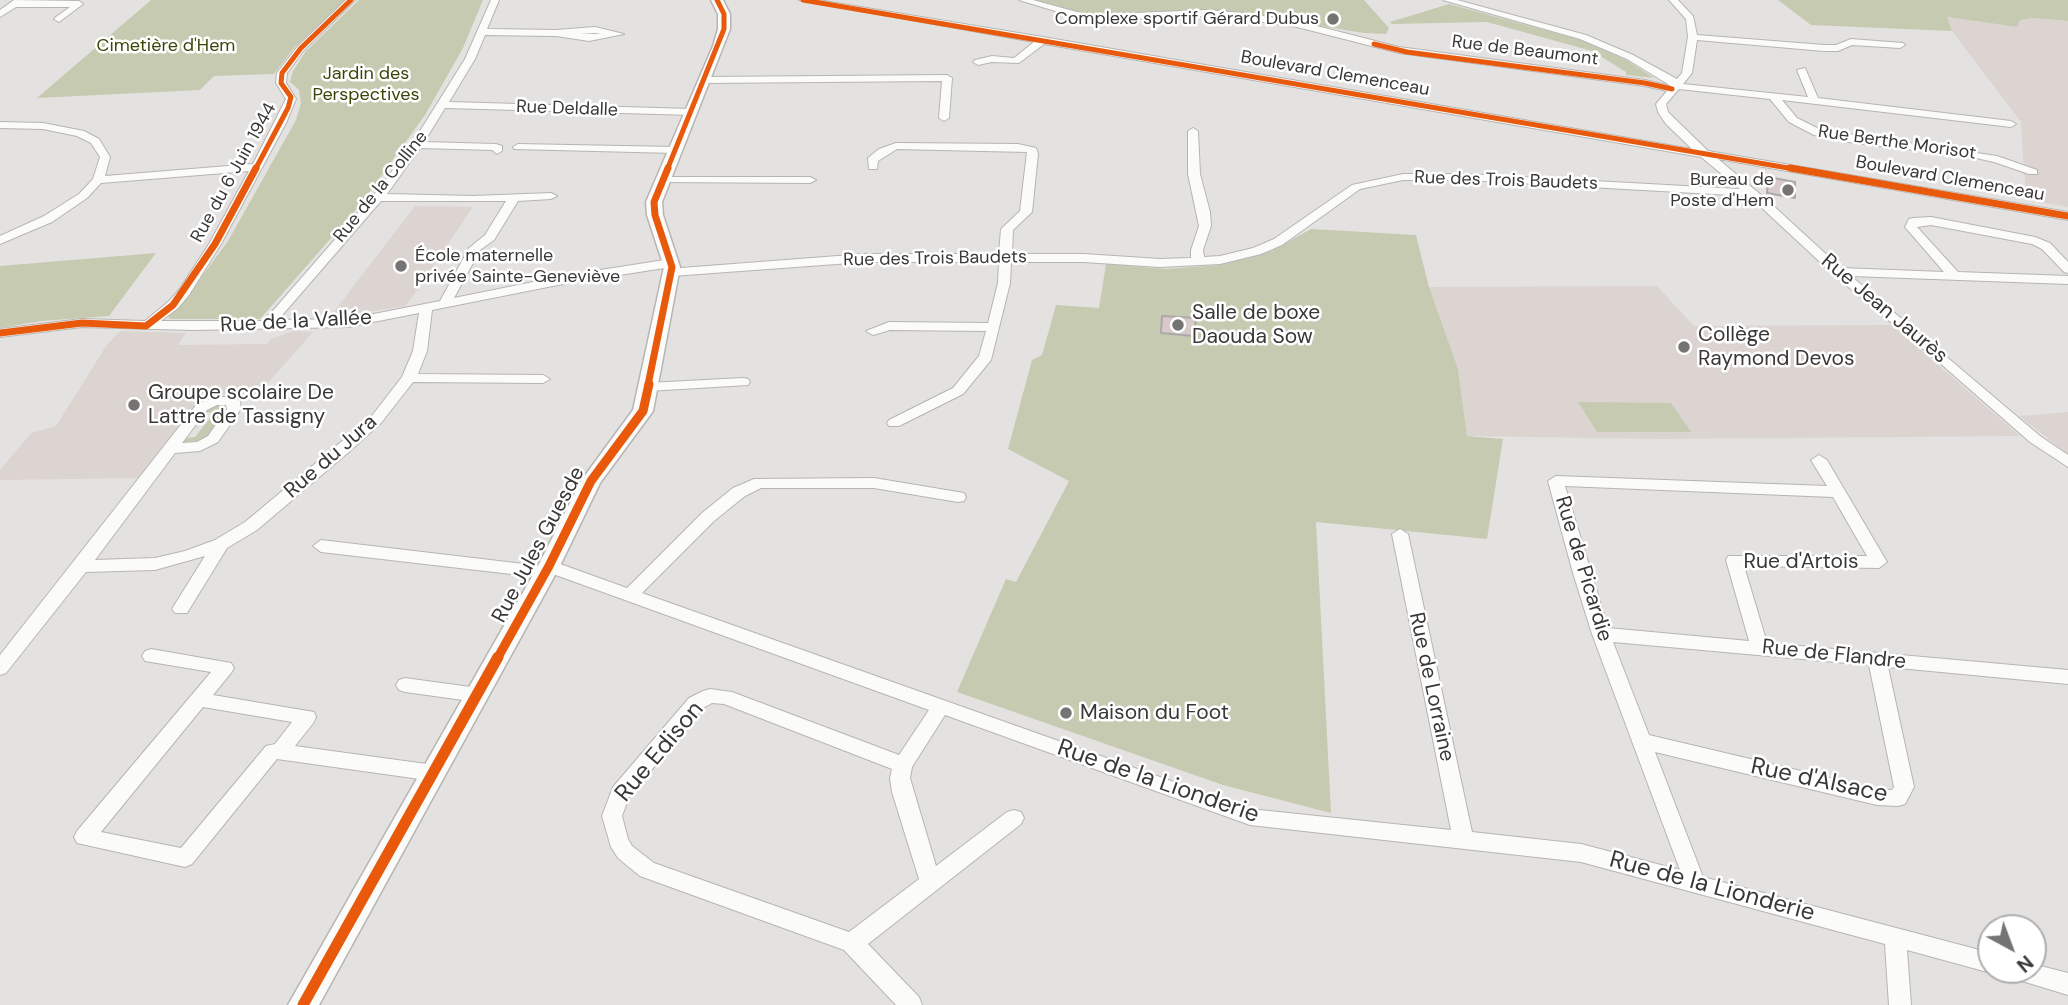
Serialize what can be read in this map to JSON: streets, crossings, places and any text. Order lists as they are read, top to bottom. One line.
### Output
{"streets":{"main road":["Rue Jules Guesde"],"street":["Rue de Beaumont","Boulevard Clemenceau","Rue Deldalle","Rue Berthe Morisot","Rue du 6 Juin 1944","Rue des Trois Baudets","Rue de la Colline","Rue Jean Jaurès","Rue de la Vallée","Rue du Jura","Rue d'Artois","Rue de Picardie","Rue de Flandre","Rue de Lorraine","Rue Edison","Rue d'Alsace","Rue de la Lionderie"]},"crossings":[["Rue de Beaumont","Rue Berthe Morisot"],["Rue de Beaumont","Rue Jean Jaurès"],["Boulevard Clemenceau","Rue Jean Jaurès"],["Rue Deldalle","Rue de la Colline"],["Rue Deldalle","Rue Jules Guesde"],["Rue du 6 Juin 1944","Rue de la Vallée"],["Rue des Trois Baudets","Rue Jean Jaurès"],["Rue des Trois Baudets","Rue de la Vallée"],["Rue des Trois Baudets","Rue Jules Guesde"],["Rue de la Colline","Rue de la Vallée"],["Rue de la Vallée","Rue du Jura"],["Rue de la Vallée","Rue Jules Guesde"],["Rue Jules Guesde","Rue de la Lionderie"],["Rue d'Artois","Rue de Picardie"],["Rue d'Artois","Rue de Flandre"],["Rue de Picardie","Rue de Flandre"],["Rue de Picardie","Rue d'Alsace"],["Rue de Picardie","Rue de la Lionderie"],["Rue de Flandre","Rue d'Alsace"],["Rue de Lorraine","Rue de la Lionderie"]],"parks":["Cimetière d'Hem","Jardin des Perspectives"],"places":["Complexe sportif Gérard Dubus","Bureau de Poste d'Hem","École maternelle privée Sainte-Geneviève","Salle de boxe Daouda Sow","Collège Raymond Devos","Groupe scolaire De Lattre de Tassigny","Maison du Foot"],"north":"bottom right"}
